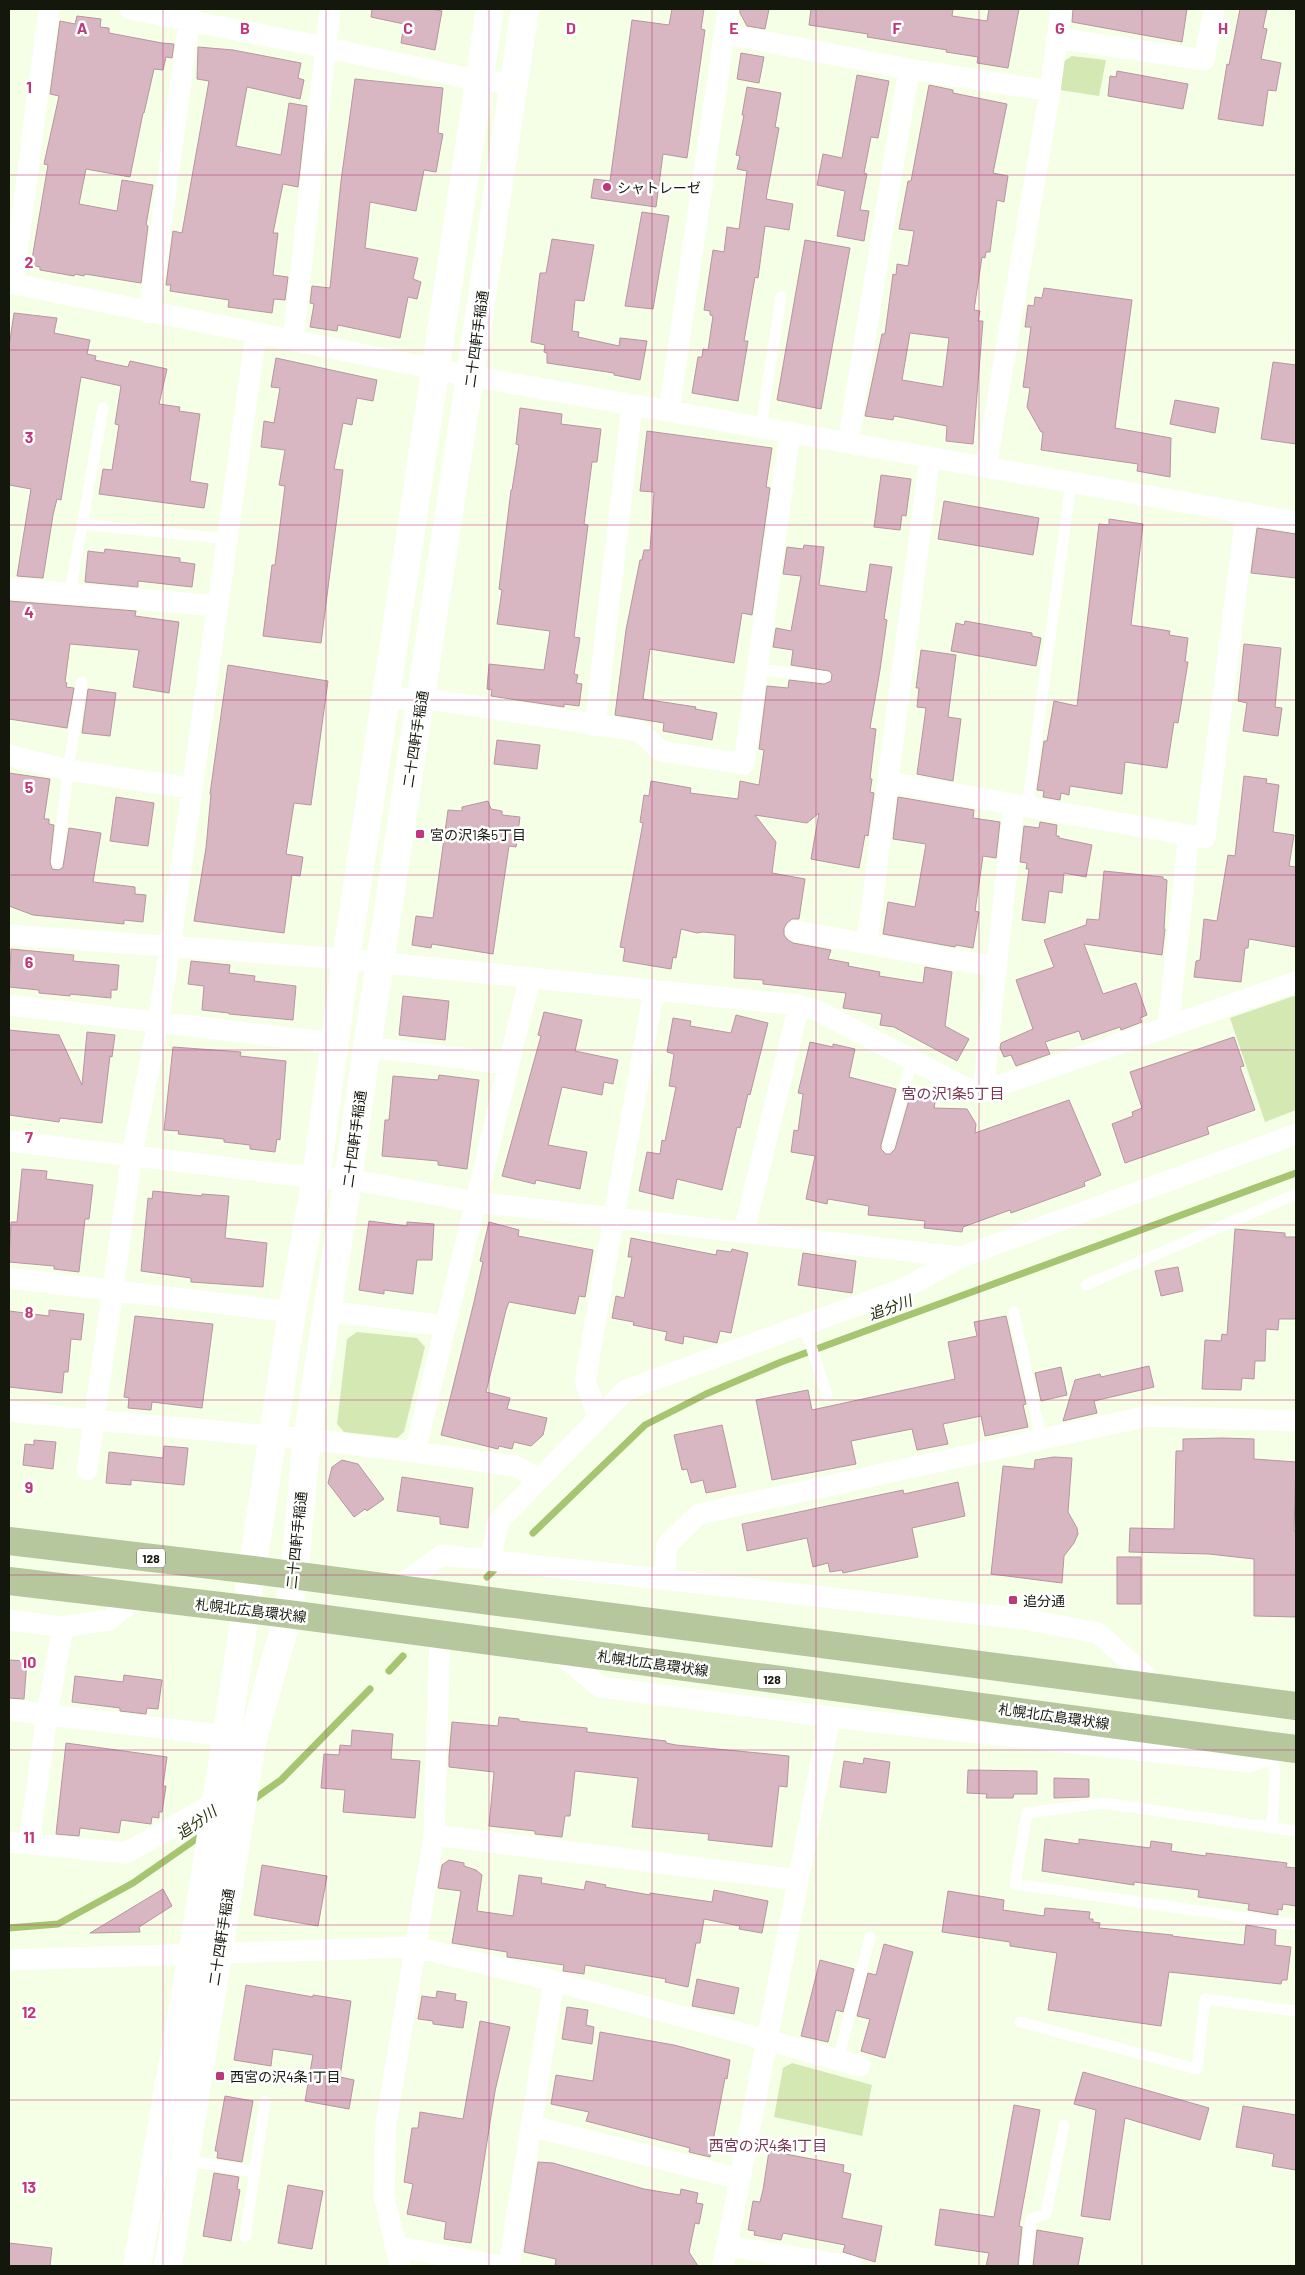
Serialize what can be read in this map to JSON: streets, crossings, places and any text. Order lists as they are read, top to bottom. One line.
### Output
{"streets":{"main road":["128","札幌北広島環状線"],"street":["二十四軒手稲通"]},"crossings":[["二十四軒手稲通","128"],["二十四軒手稲通","札幌北広島環状線"]],"districts":["宮の沢1条5丁目","西宮の沢4条1丁目"],"water":["追分川"],"places":{"other":["シャトレーゼ"],"transit":["宮の沢1条5丁目","追分通","西宮の沢4条1丁目"]},"grid":{"columns":["A","B","C","D","E","F","G","H"],"rows":["1","2","3","4","5","6","7","8","9","10","11","12","13"]}}
